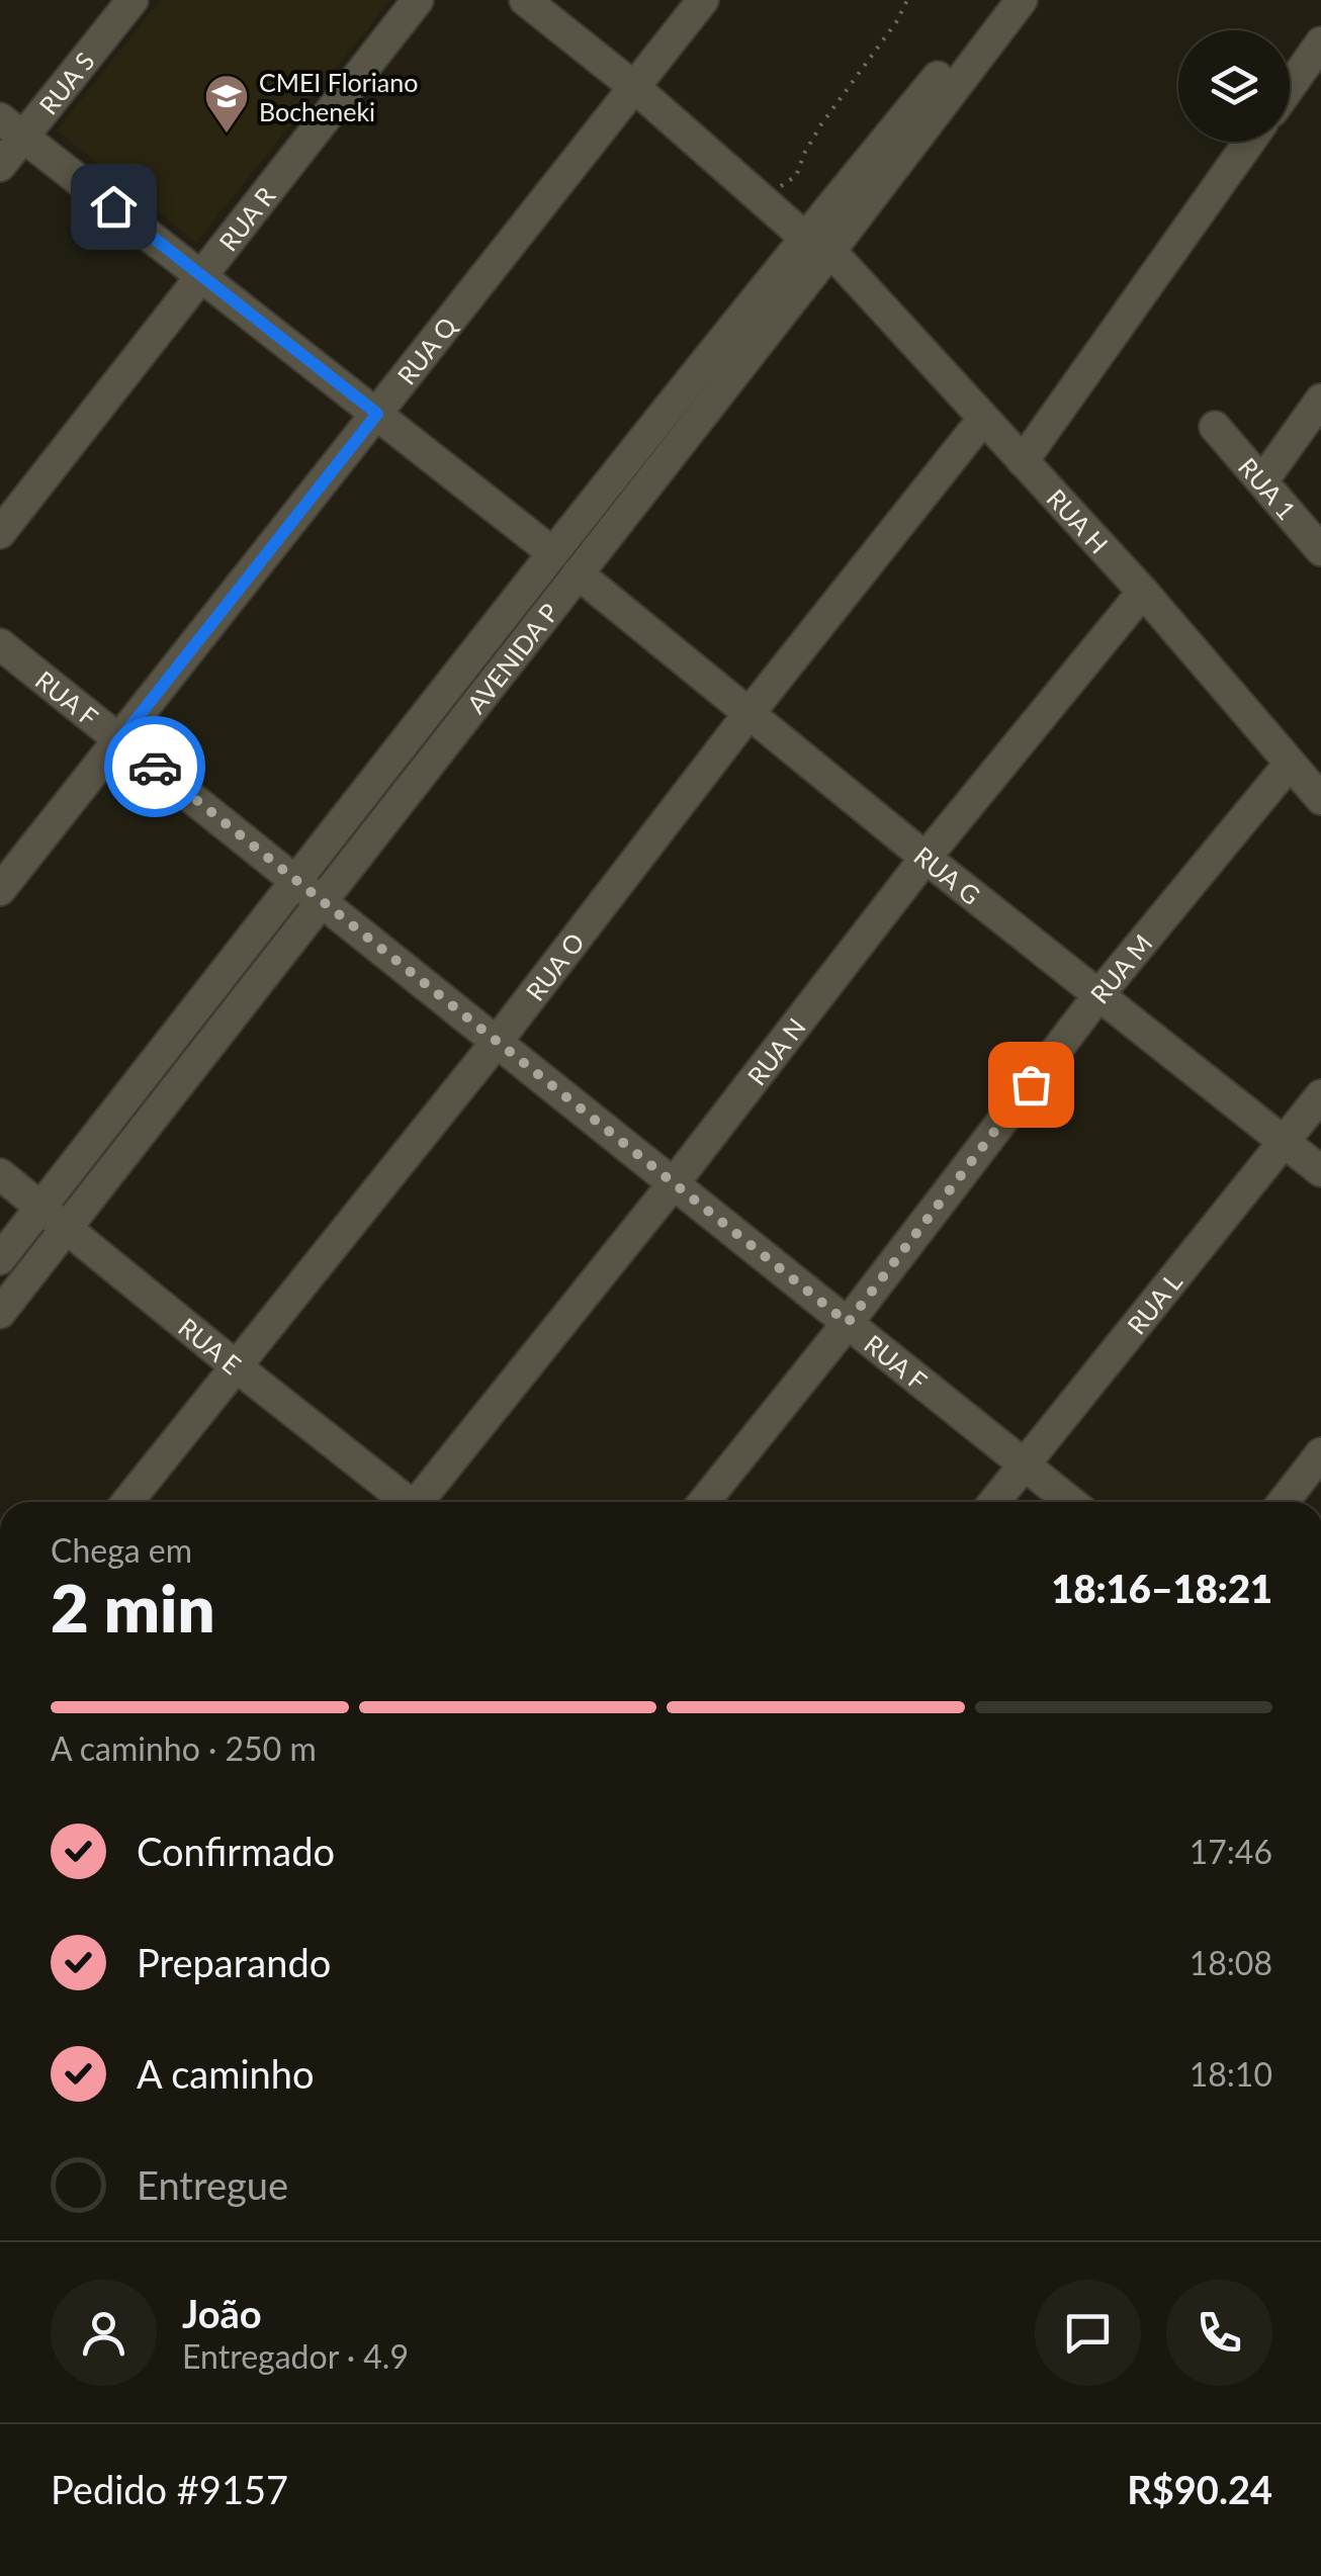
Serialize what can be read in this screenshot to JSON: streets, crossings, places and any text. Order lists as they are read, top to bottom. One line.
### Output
{"streets":{"street":["RUA S","RUA R","RUA Q","RUA 1","RUA H","AVENIDA P","RUA F","RUA G","RUA O","RUA M","RUA N","RUA L","RUA E"]},"crossings":[["RUA Q","RUA H"],["RUA Q","RUA F"],["RUA H","AVENIDA P"],["RUA H","RUA O"],["RUA H","RUA M"],["RUA H","RUA N"],["AVENIDA P","RUA F"],["AVENIDA P","RUA G"],["AVENIDA P","RUA E"],["RUA F","RUA O"],["RUA F","RUA M"],["RUA F","RUA N"],["RUA F","RUA L"],["RUA G","RUA O"],["RUA G","RUA M"],["RUA G","RUA N"],["RUA G","RUA L"],["RUA O","RUA E"]],"places":{"school or university":["CMEI Floriano Bocheneki"]},"page":{"heading":["2 min","Chega em","18:16–18:21"],"panel":["João","Entregador · 4.9","Pedido #9157","R$90.24"],"bar":"A caminho · 250 m","list":[["Confirmado","17:46"],["Preparando","18:08"],["A caminho","18:10"],"Entregue"]}}
